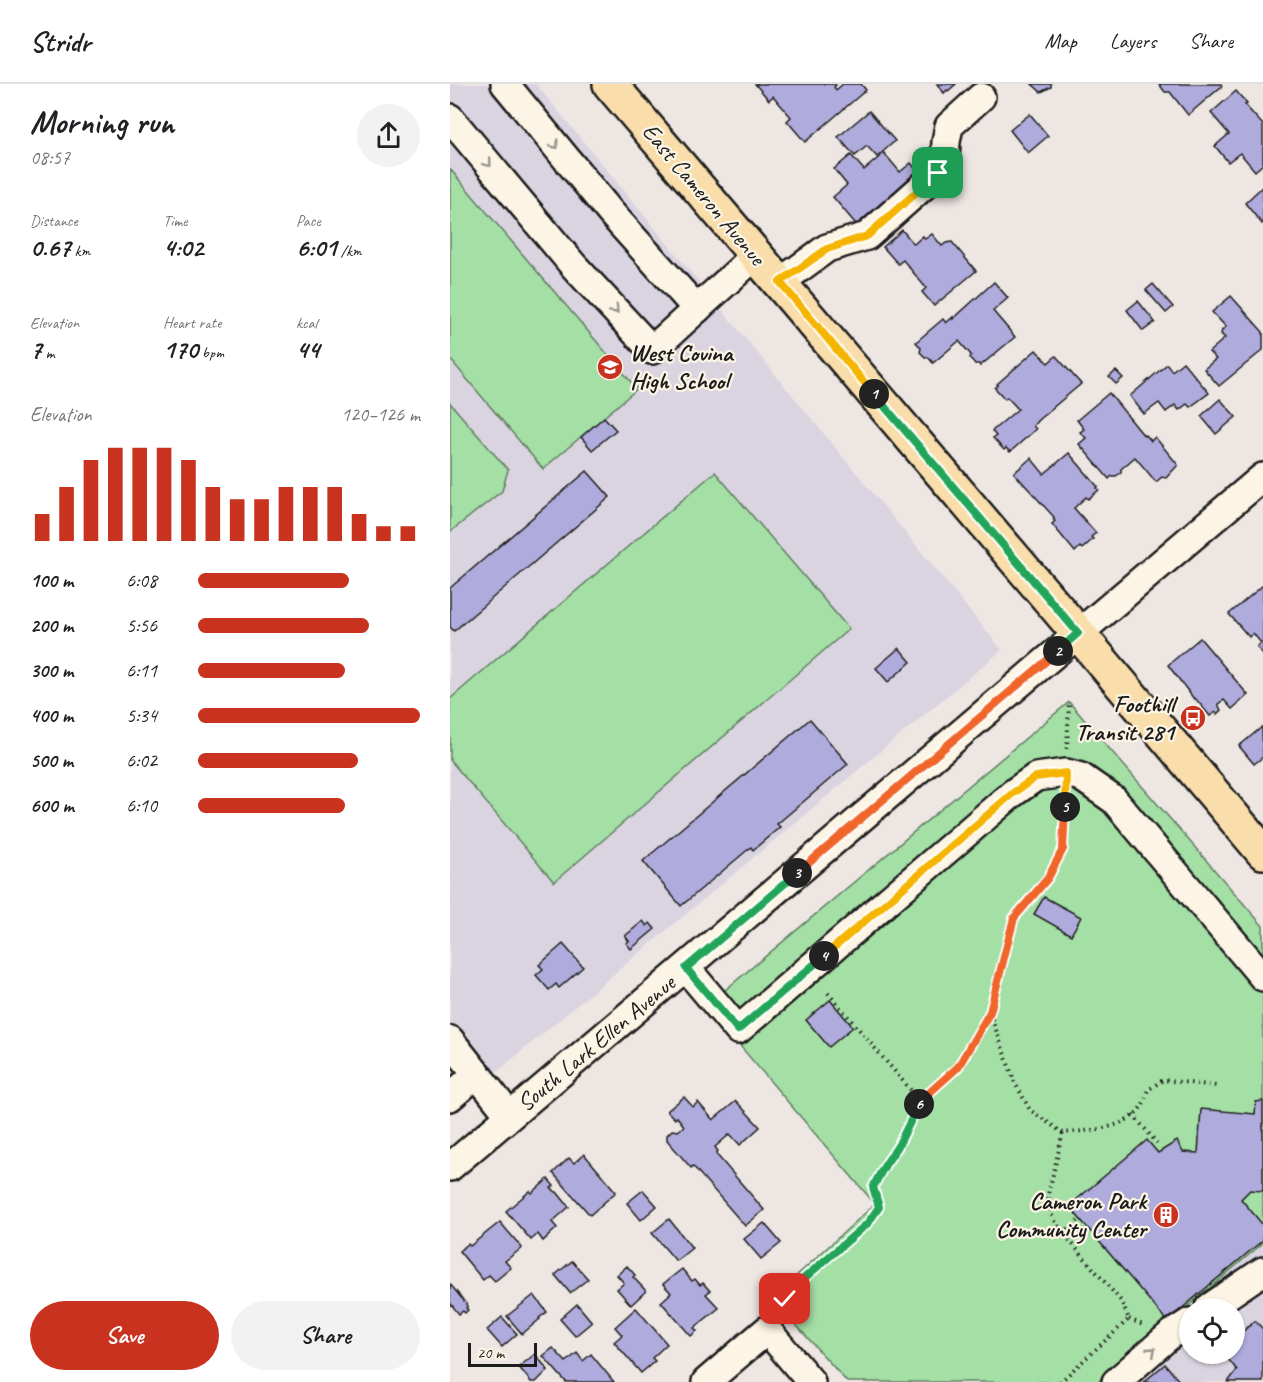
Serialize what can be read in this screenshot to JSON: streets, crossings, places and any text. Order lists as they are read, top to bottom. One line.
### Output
{"streets":{"main road":["East Cameron Avenue"],"street":["South Lark Ellen Avenue"]},"crossings":[["East Cameron Avenue","South Lark Ellen Avenue"]],"places":{"school or university":["West Covina High School"],"bus stop":["Foothill Transit 281"],"building":["Cameron Park Community Center"]},"scale_bar":"20 m","page":{"header":"Stridr","nav":["Map","Layers","Share"],"heading":["Morning run","08:57"],"stats":[["Distance","0.67 km"],["Time","4:02"],["Pace","6:01 /km"],["Elevation","7 m"],["Heart rate","170 bpm"],["kcal","44"]],"pins":["1","2","5","3","4","6"],"chart":["Elevation","120–126 m"],"list":[{"name":"100 m","note":"6:08"},{"name":"200 m","note":"5:56"},{"name":"300 m","note":"6:11"},{"name":"400 m","note":"5:34"},{"name":"500 m","note":"6:02"},{"name":"600 m","note":"6:10"}],"buttons":["Save","Share"],"scale":"20 m"}}
